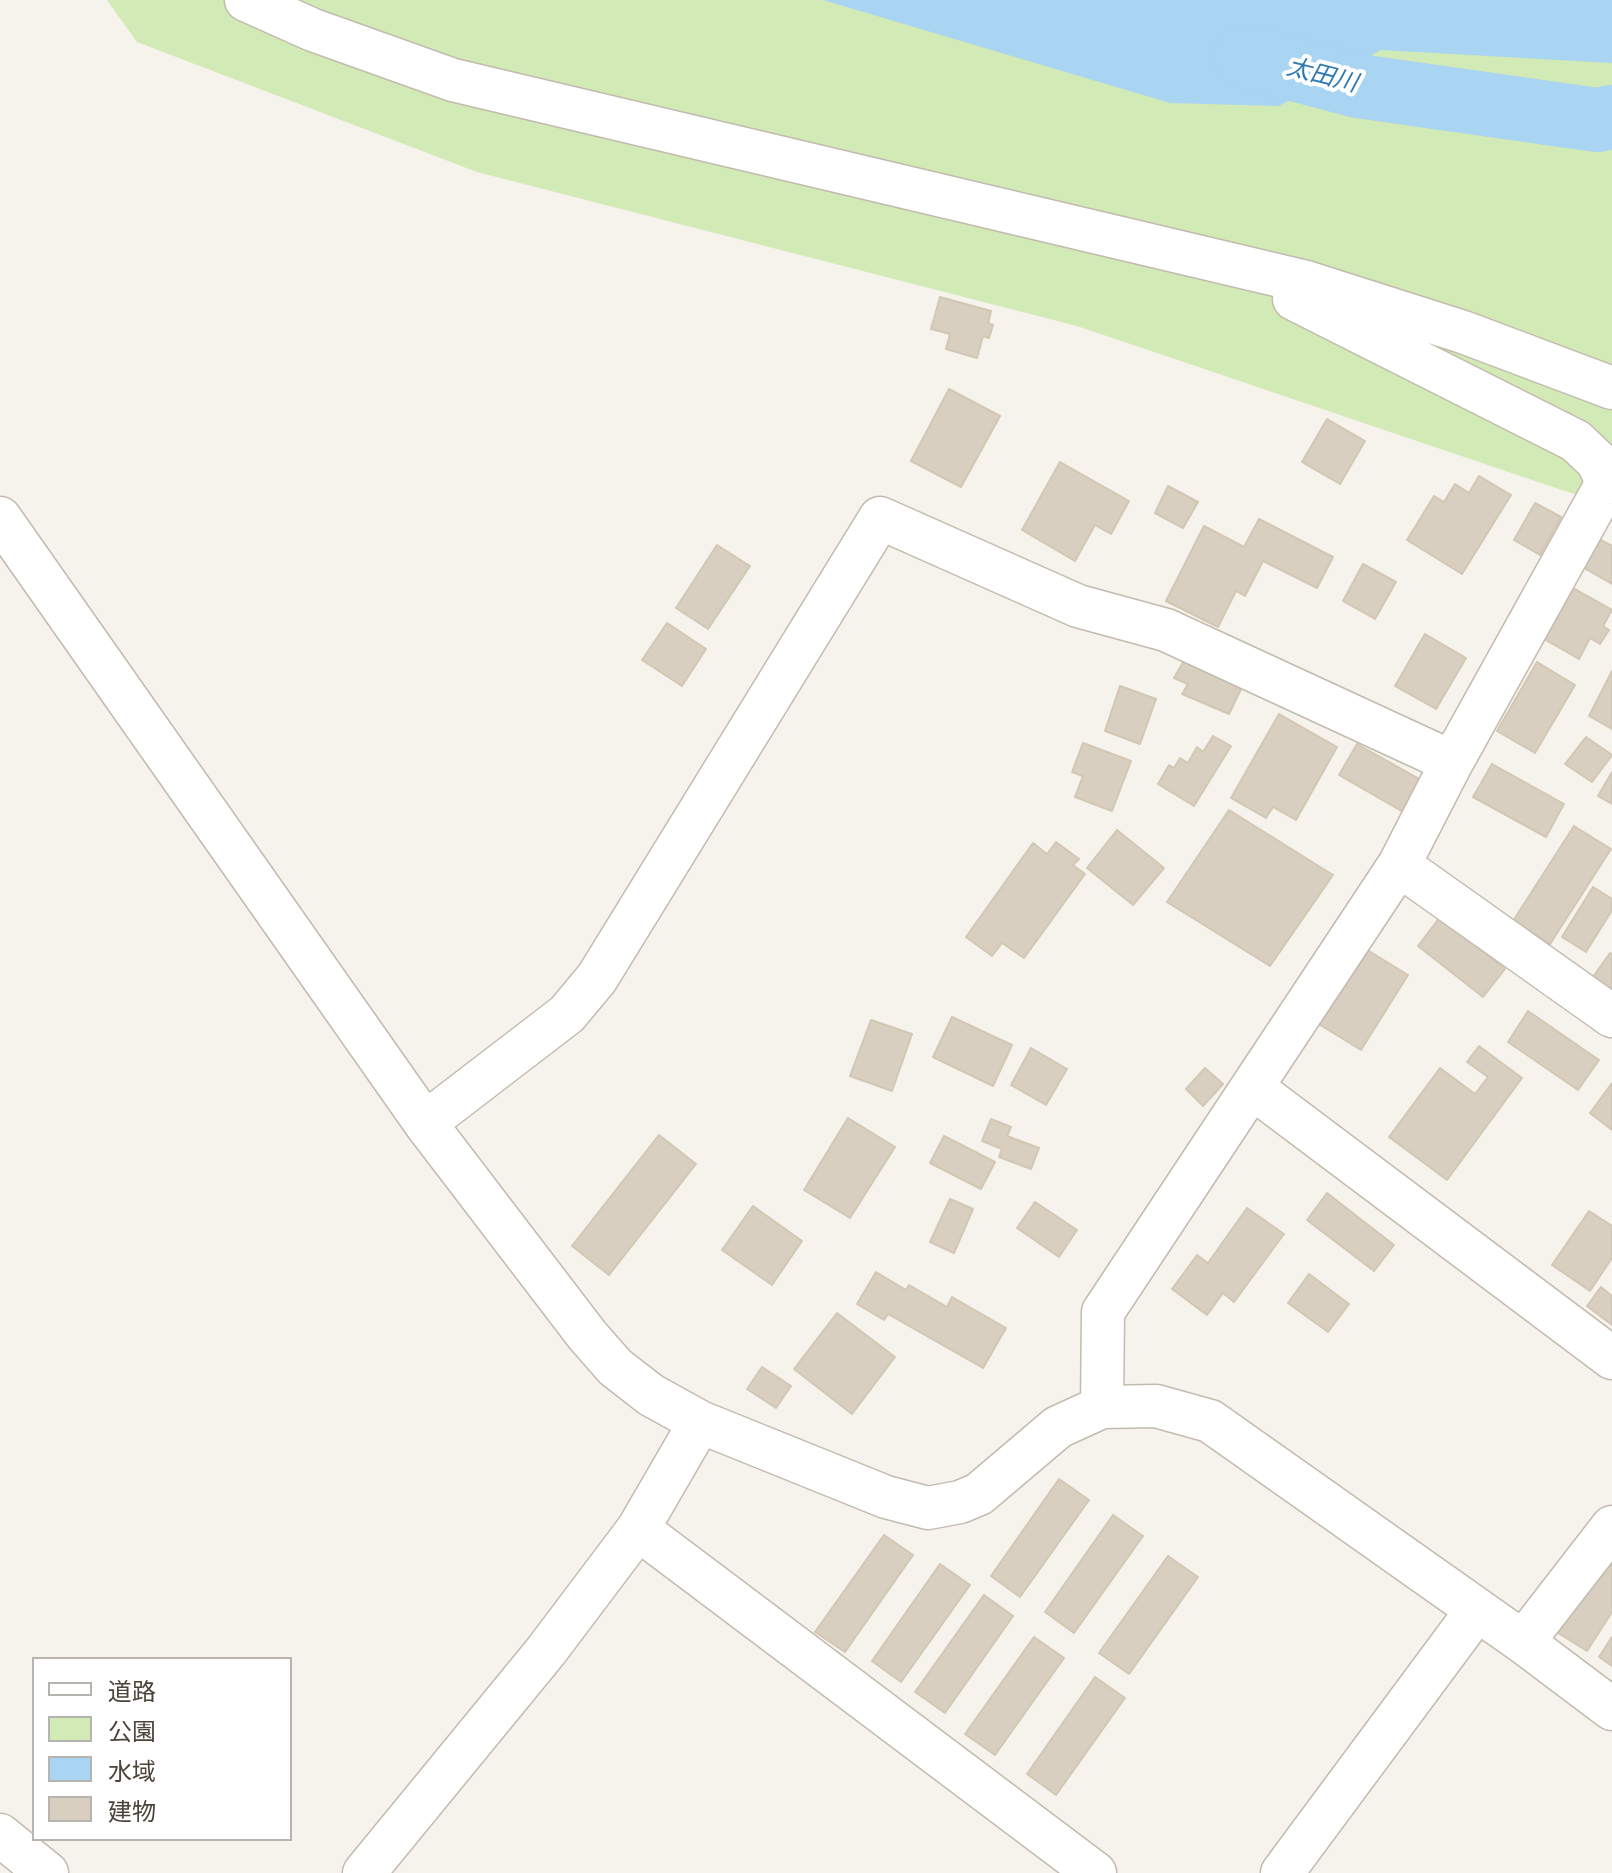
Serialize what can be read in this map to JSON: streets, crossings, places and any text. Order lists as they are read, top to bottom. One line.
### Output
{"water":["太田川"],"legend":["道路","公園","水域","建物"]}
